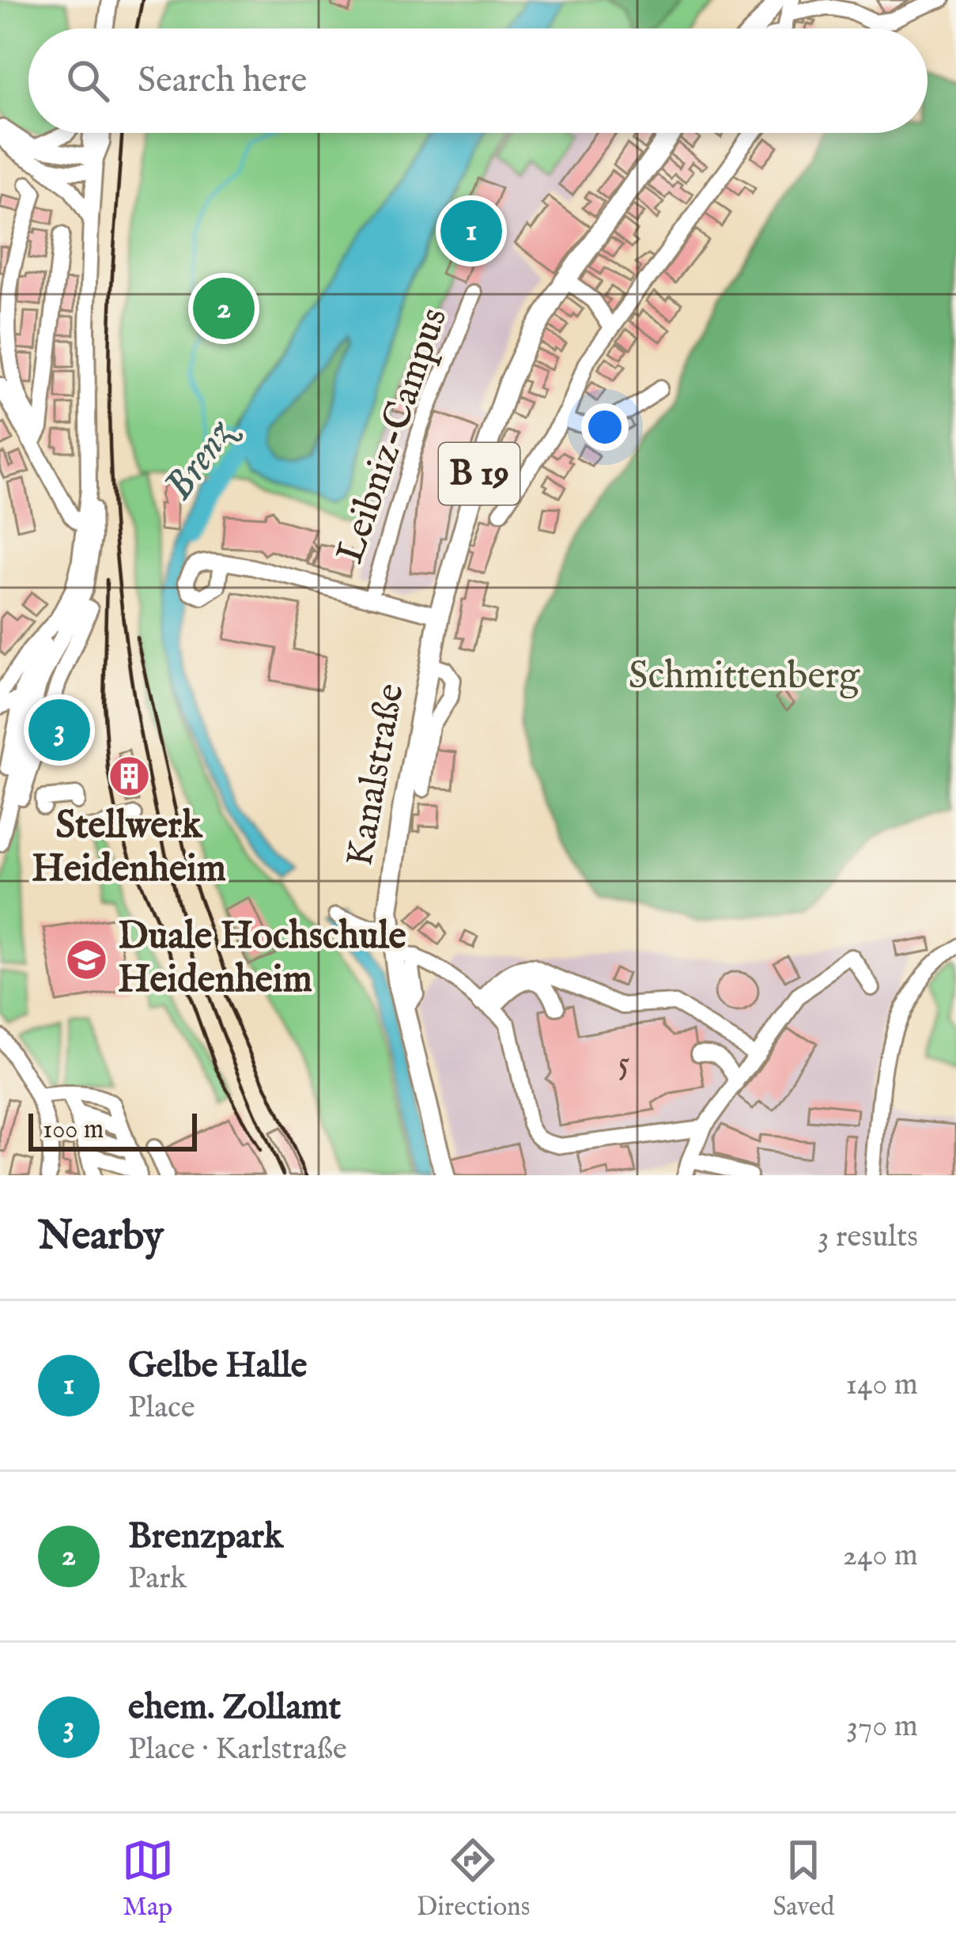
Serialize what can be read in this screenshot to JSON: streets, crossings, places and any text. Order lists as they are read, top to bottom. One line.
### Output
{"streets":{"main road":["B 19","Kanalstraße"],"street":["Leibniz-Campus"]},"crossings":[["B 19","Kanalstraße"]],"water":["Brenz"],"parks":["Schmittenberg"],"places":{"building":["Stellwerk Heidenheim"],"school or university":["Duale Hochschule Heidenheim"]},"house_numbers":["5"],"scale_bar":"100 m","page":{"search":"Search here","pins":["1","2","3"],"scale":"100 m","heading":["Nearby","3 results"],"list":[{"mark":"1","name":"Gelbe Halle","note":"Place","value":"140 m"},{"mark":"2","name":"Brenzpark","note":"Park","value":"240 m"},{"mark":"3","name":"ehem. Zollamt","note":"Place · Karlstraße","value":"370 m"}],"nav":["Map","Directions","Saved"]}}
